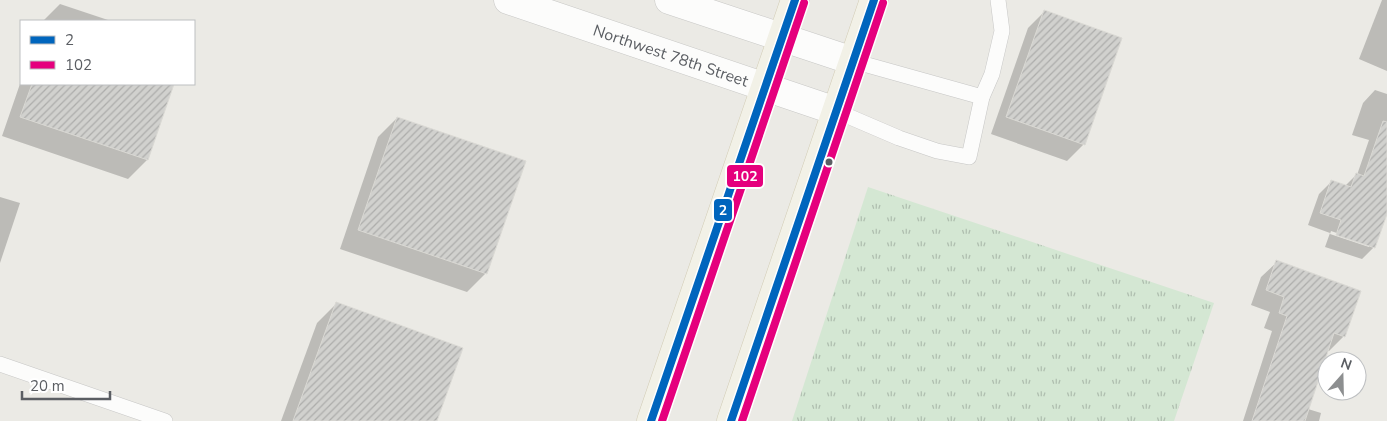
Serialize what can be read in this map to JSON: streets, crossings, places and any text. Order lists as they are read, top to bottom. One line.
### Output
{"streets":{"street":["Northwest 78th Street"]},"lines":["transit line 2","transit line 102"],"legend":["2","102"],"scale_bar":"20 m","north":"top"}
